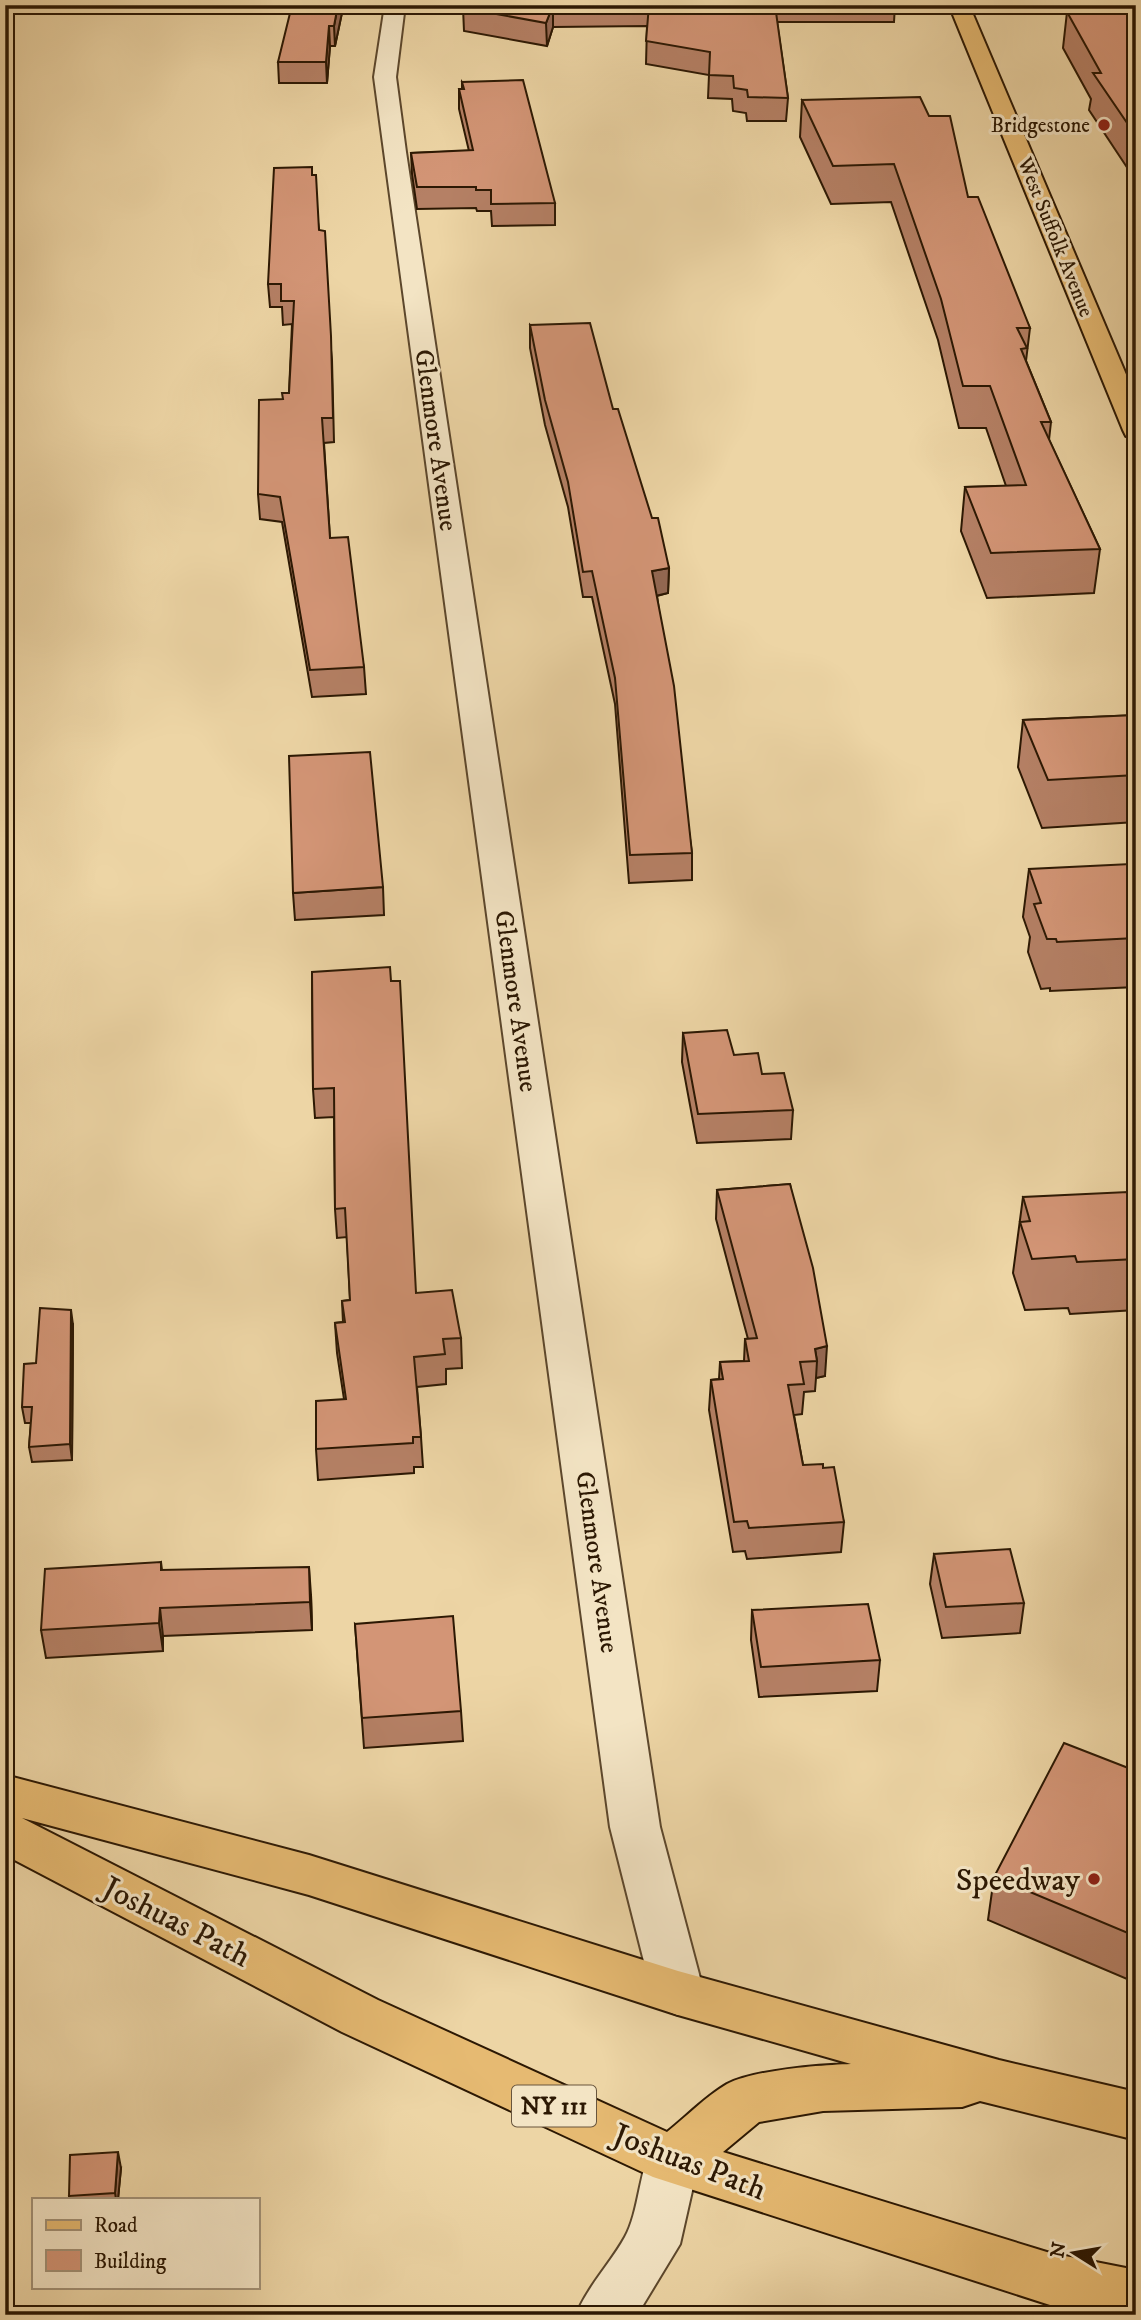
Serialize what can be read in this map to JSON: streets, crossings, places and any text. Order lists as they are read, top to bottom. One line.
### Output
{"streets":{"main road":["West Suffolk Avenue","Joshuas Path","NY 111"],"street":["Glenmore Avenue"]},"places":["Bridgestone","Speedway"],"legend":["Road","Building"],"north":"left"}
